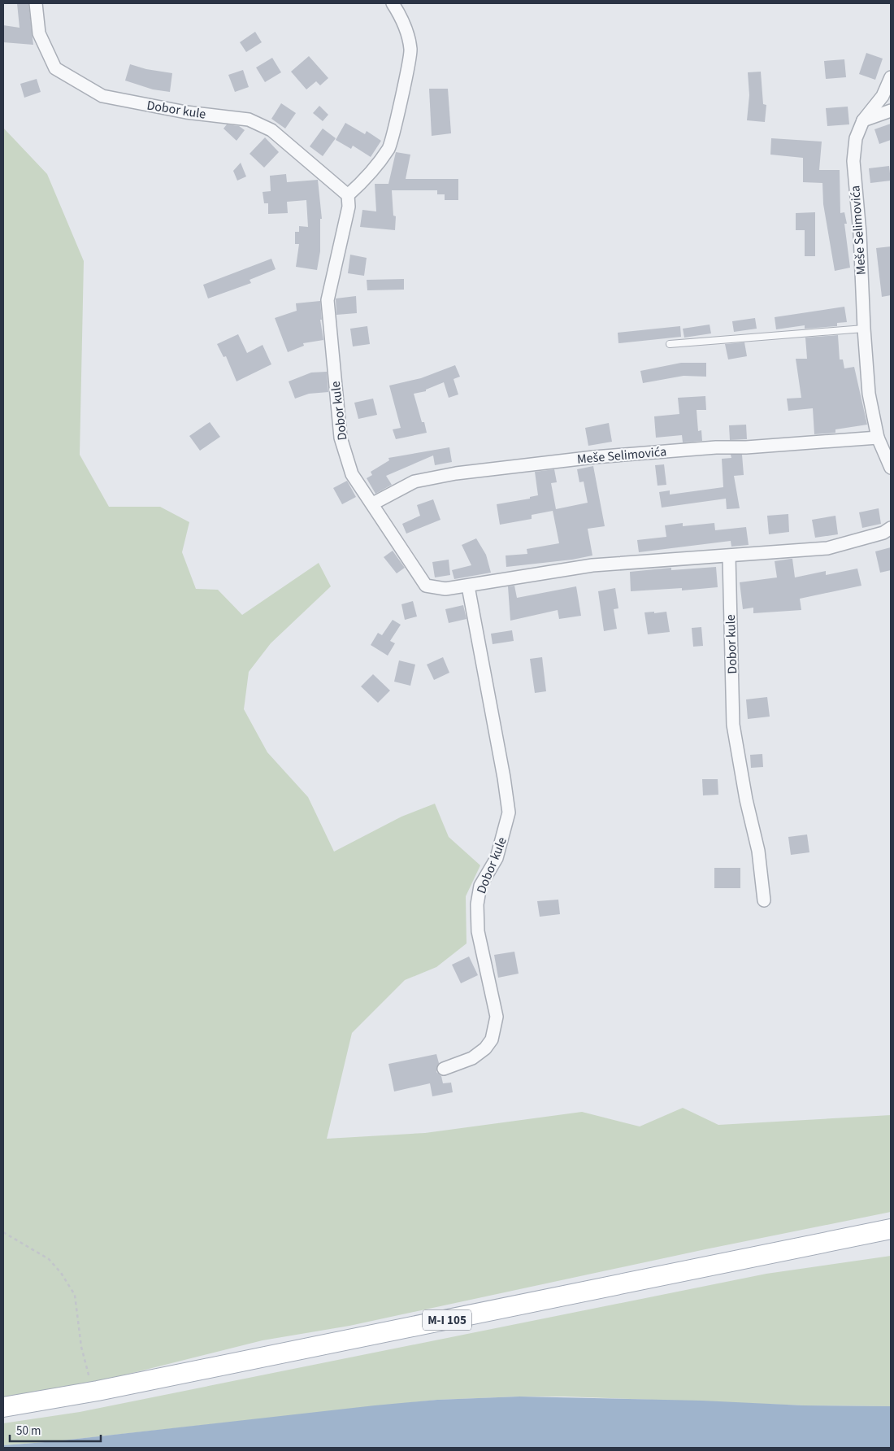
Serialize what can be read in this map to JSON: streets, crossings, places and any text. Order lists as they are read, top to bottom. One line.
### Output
{"streets":{"main road":["M-I 105"],"street":["Dobor kule","Meše Selimovića"]},"crossings":[["Dobor kule","Meše Selimovića"]],"scale_bar":"50 m"}
